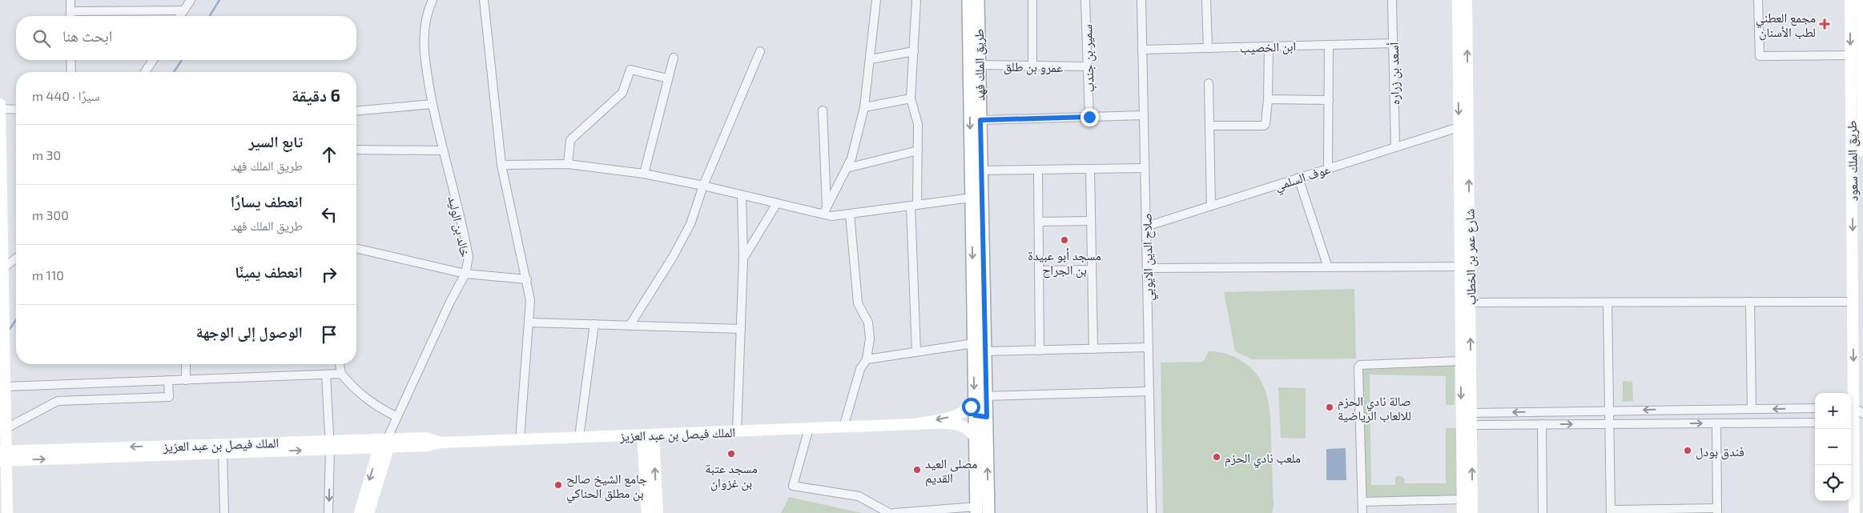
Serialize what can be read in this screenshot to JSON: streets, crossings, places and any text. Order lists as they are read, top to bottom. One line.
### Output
{"streets":{"main road":["طريق الملك فهد"],"street":["ابن الخصيب","سمير بن جندب","عمرو بن طلق","أسعد بن زراره","طريق الملك سعود","عوف السلمي","خالد بن الوليد","صلاح الدين الايوبي","شارع عمر بن الخطاب","الملك فيصل بن عبد العزيز"]},"crossings":[["ابن الخصيب","أسعد بن زراره"],["ابن الخصيب","صلاح الدين الايوبي"],["سمير بن جندب","عمرو بن طلق"],["طريق الملك فهد","عمرو بن طلق"],["أسعد بن زراره","عوف السلمي"],["عوف السلمي","صلاح الدين الايوبي"],["عوف السلمي","شارع عمر بن الخطاب"],["خالد بن الوليد","الملك فيصل بن عبد العزيز"]],"places":{"health":["مجمع العطني لطب الأسنان"],"other":["مسجد أبو عبيدة بن الجراح","صالة نادي الحزم للالعاب الرياضية","فندق بودل","مسجد عتبة بن غزوان","ملعب نادي الحزم","مصلى العيد القديم","جامع الشيخ صالح بن مطلق الحناكي"]},"page":{"search":"ابحث هنا","heading":["6 دقيقة","سيرًا · 440 m"],"list":[["تابع السير","طريق الملك فهد","30 m"],["انعطف يسارًا","طريق الملك فهد","300 m"],["انعطف يمينًا","110 m"],"الوصول إلى الوجهة"],"map_buttons":["+","−"]}}
